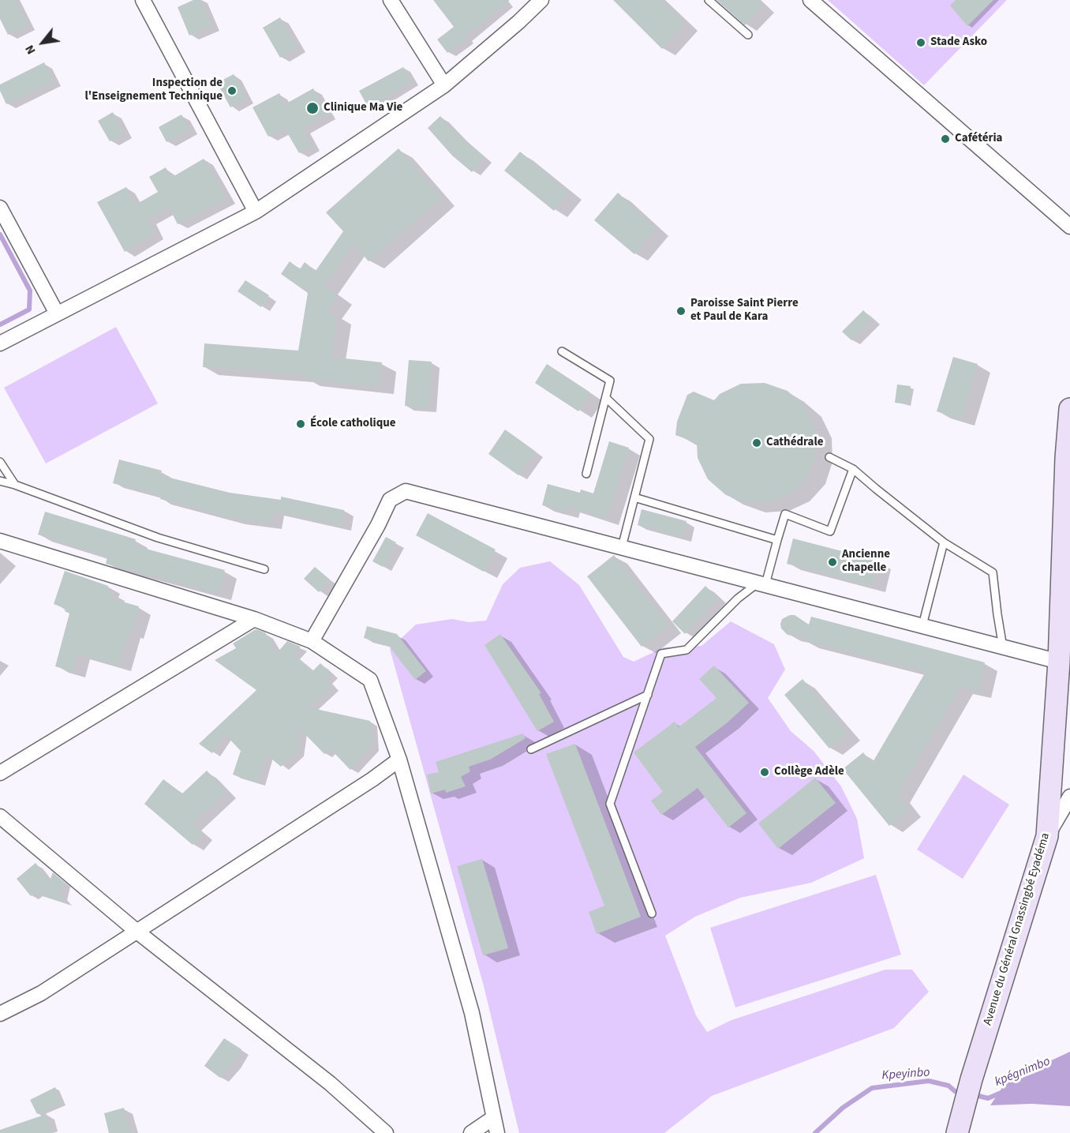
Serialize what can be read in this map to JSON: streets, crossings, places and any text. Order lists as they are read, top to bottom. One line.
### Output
{"streets":{"main road":["Avenue du Général Gnassingbé Eyadéma"]},"water":["kpégnimbo","Kpeyinbo"],"places":["Stade Asko","Inspection de l'Enseignement Technique","Clinique Ma Vie","Cafétéria","Paroisse Saint Pierre et Paul de Kara","École catholique","Cathédrale","Ancienne chapelle","Collège Adèle"],"north":"bottom left"}
